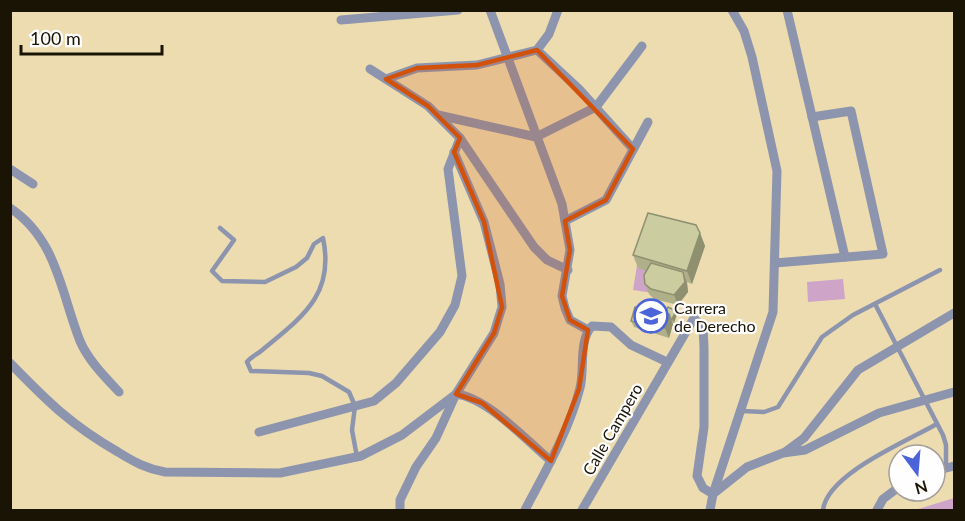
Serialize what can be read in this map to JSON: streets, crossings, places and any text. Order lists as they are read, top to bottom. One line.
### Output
{"streets":{"street":["Calle Campero"]},"places":{"school or university":["Carrera de Derecho"]},"scale_bar":"100 m","north":"bottom"}
